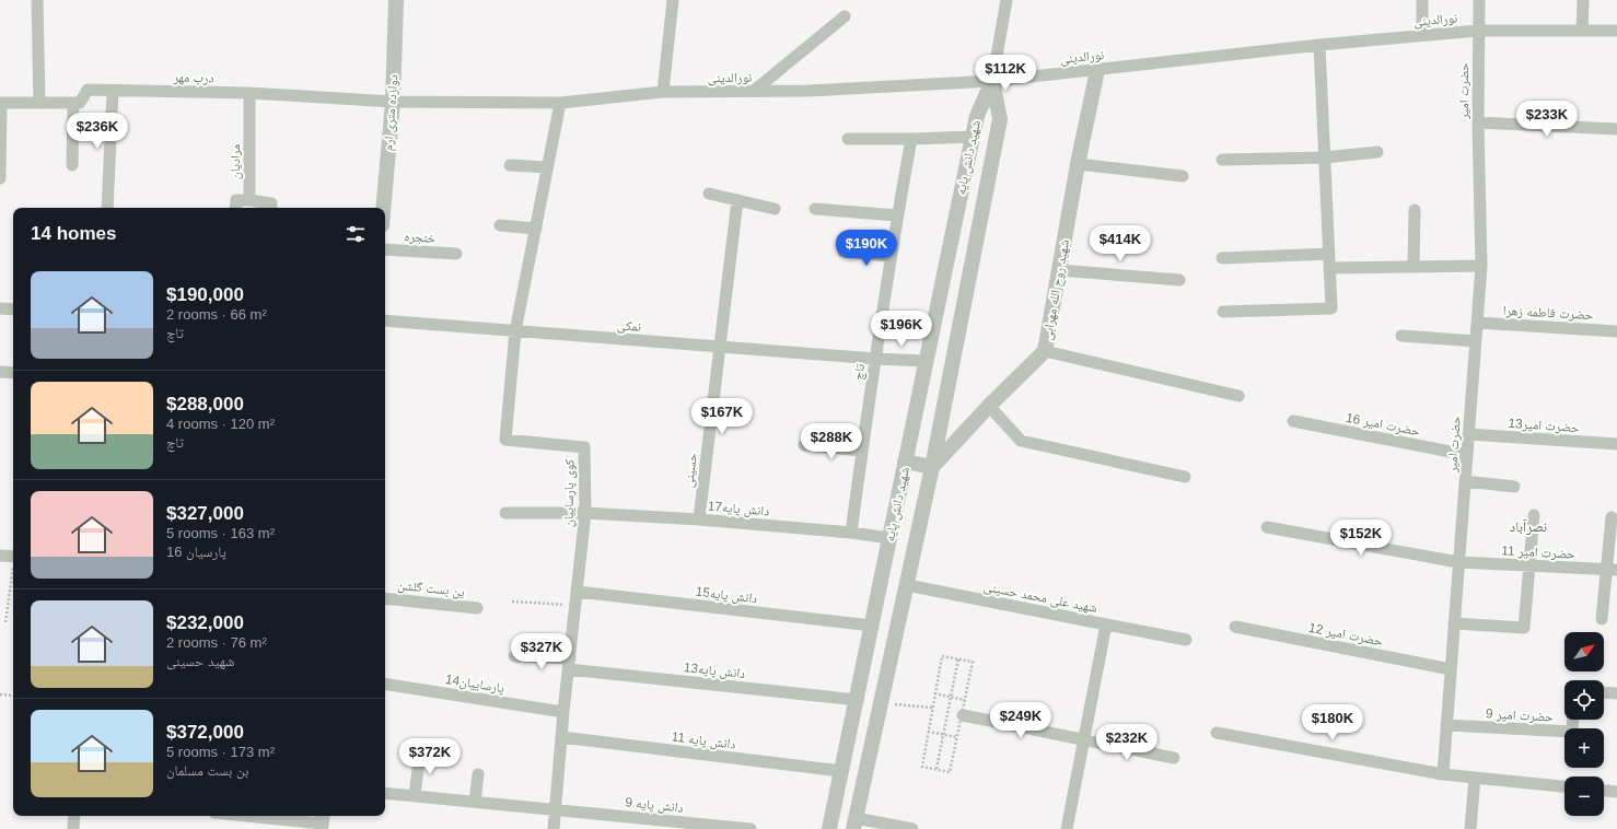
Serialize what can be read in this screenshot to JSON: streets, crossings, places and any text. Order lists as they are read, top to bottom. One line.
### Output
{"streets":{"street":["نورالدینی","درب مهر","حضرت امیر","دوازده متری ارم","شهید دانش پایه","مرادیان","خنجره","شهید روح الله مهرابی","حضرت فاطمه زهرا","نمکی","تاچ","حضرت امیر 16","حضرت امیر13","حسینی","کوی پارساییان","دانش پایه17","حضرت امیر 11","ین بست گلشن","دانش پایه15","شهید علی محمد حسینی","حضرت امیر 12","دانش پایه13","پارساییان14","حضرت امیر 9","دانش پایه 11","دانش پایه 9"]},"crossings":[["نورالدینی","درب مهر"],["نورالدینی","حضرت امیر"],["نورالدینی","دوازده متری ارم"],["نورالدینی","شهید دانش پایه"],["نورالدینی","شهید روح الله مهرابی"],["نورالدینی","کوی پارساییان"],["درب مهر","دوازده متری ارم"],["درب مهر","مرادیان"],["حضرت امیر","حضرت فاطمه زهرا"],["حضرت امیر","حضرت امیر 16"],["حضرت امیر","حضرت امیر13"],["حضرت امیر","حضرت امیر 11"],["حضرت امیر","حضرت امیر 12"],["حضرت امیر","حضرت امیر 9"],["شهید دانش پایه","شهید روح الله مهرابی"],["شهید دانش پایه","نمکی"],["شهید دانش پایه","دانش پایه17"],["شهید دانش پایه","دانش پایه15"],["شهید دانش پایه","شهید علی محمد حسینی"],["شهید دانش پایه","دانش پایه13"],["شهید دانش پایه","دانش پایه 11"],["نمکی","تاچ"],["نمکی","حسینی"],["نمکی","کوی پارساییان"],["تاچ","دانش پایه17"],["حسینی","دانش پایه17"],["کوی پارساییان","دانش پایه17"],["کوی پارساییان","دانش پایه15"],["کوی پارساییان","دانش پایه13"],["کوی پارساییان","پارساییان14"],["کوی پارساییان","دانش پایه 11"],["کوی پارساییان","دانش پایه 9"]],"districts":["نصرآباد"],"north":"top right","page":{"price":["$112K","$233K","$236K","$414K","$190K","$196K","$167K","$288K","$152K","$327K","$249K","$180K","$232K","$372K"],"heading":"14 homes","list":[{"name":"$190,000","note":"2 rooms · 66 m² · تاچ"},{"name":"$288,000","note":"4 rooms · 120 m² · تاچ"},{"name":"$327,000","note":"5 rooms · 163 m² · پارسیان 16"},{"name":"$232,000","note":"2 rooms · 76 m² · شهید حسینی"},{"name":"$372,000","note":"5 rooms · 173 m² · بن بست مسلمان"}],"map_buttons":["+","−"]}}
